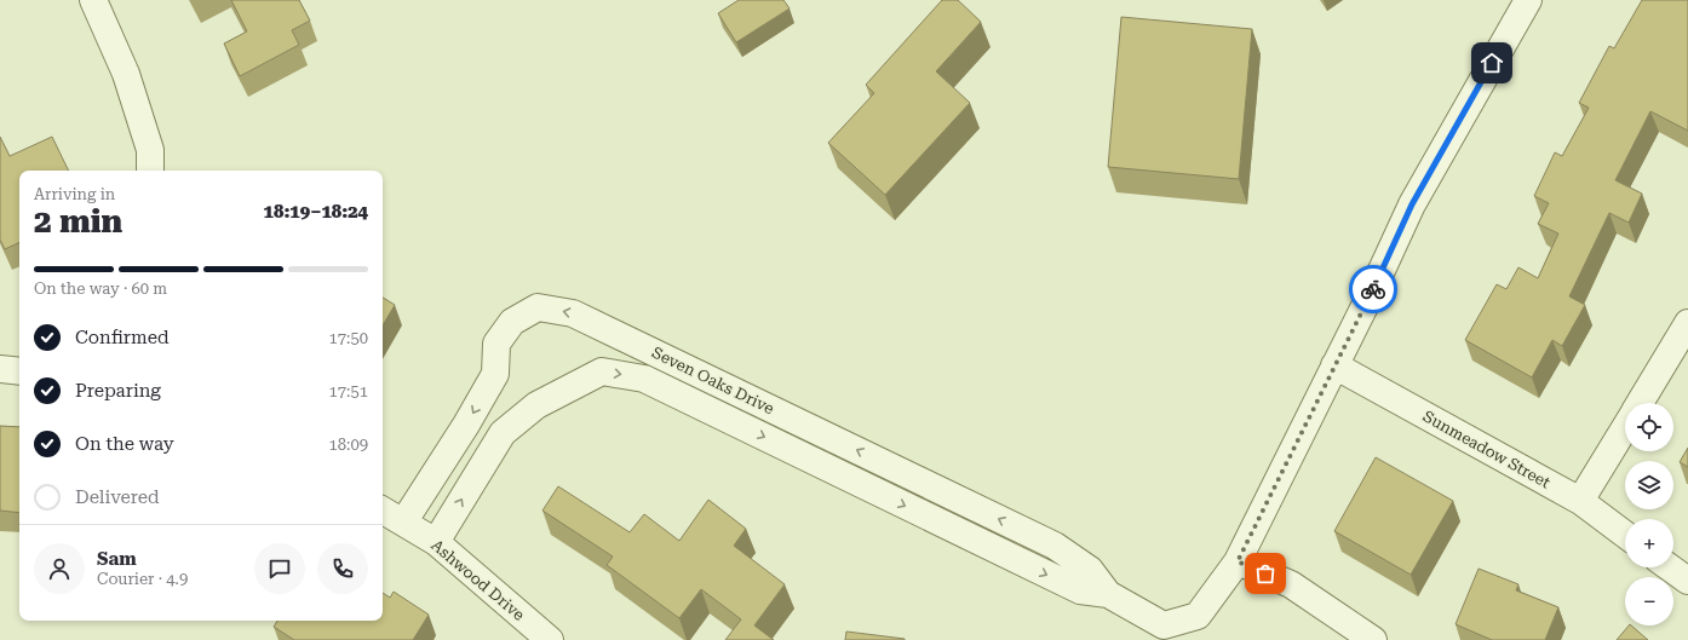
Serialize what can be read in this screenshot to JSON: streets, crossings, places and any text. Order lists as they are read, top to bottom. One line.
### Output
{"streets":{"street":["Seven Oaks Drive","Sunmeadow Street","Ashwood Drive"]},"crossings":[["Seven Oaks Drive","Ashwood Drive"]],"page":{"heading":["2 min","Arriving in","18:19–18:24"],"panel":["Sam","Courier · 4.9"],"bar":"On the way · 60 m","list":[["Confirmed","17:50"],["Preparing","17:51"],["On the way","18:09"],"Delivered"],"map_buttons":["+","−"]}}
